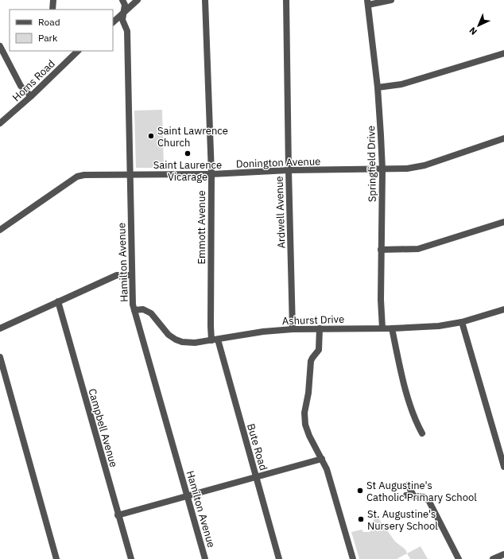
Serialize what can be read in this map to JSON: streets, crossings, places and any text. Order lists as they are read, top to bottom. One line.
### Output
{"streets":{"street":["Horns Road","Donington Avenue","Springfield Drive","Ardwell Avenue","Emmott Avenue","Hamilton Avenue","Ashurst Drive","Campbell Avenue","Bute Road"]},"crossings":[["Donington Avenue","Springfield Drive"],["Donington Avenue","Ardwell Avenue"],["Donington Avenue","Emmott Avenue"],["Donington Avenue","Hamilton Avenue"],["Springfield Drive","Ashurst Drive"],["Ardwell Avenue","Ashurst Drive"],["Emmott Avenue","Ashurst Drive"],["Emmott Avenue","Bute Road"],["Hamilton Avenue","Ashurst Drive"],["Ashurst Drive","Bute Road"]],"places":["Saint Lawrence Church","Saint Laurence Vicarage","St Augustine's Catholic Primary School","St. Augustine's Nursery School"],"legend":["Road","Park"],"north":"bottom left"}
